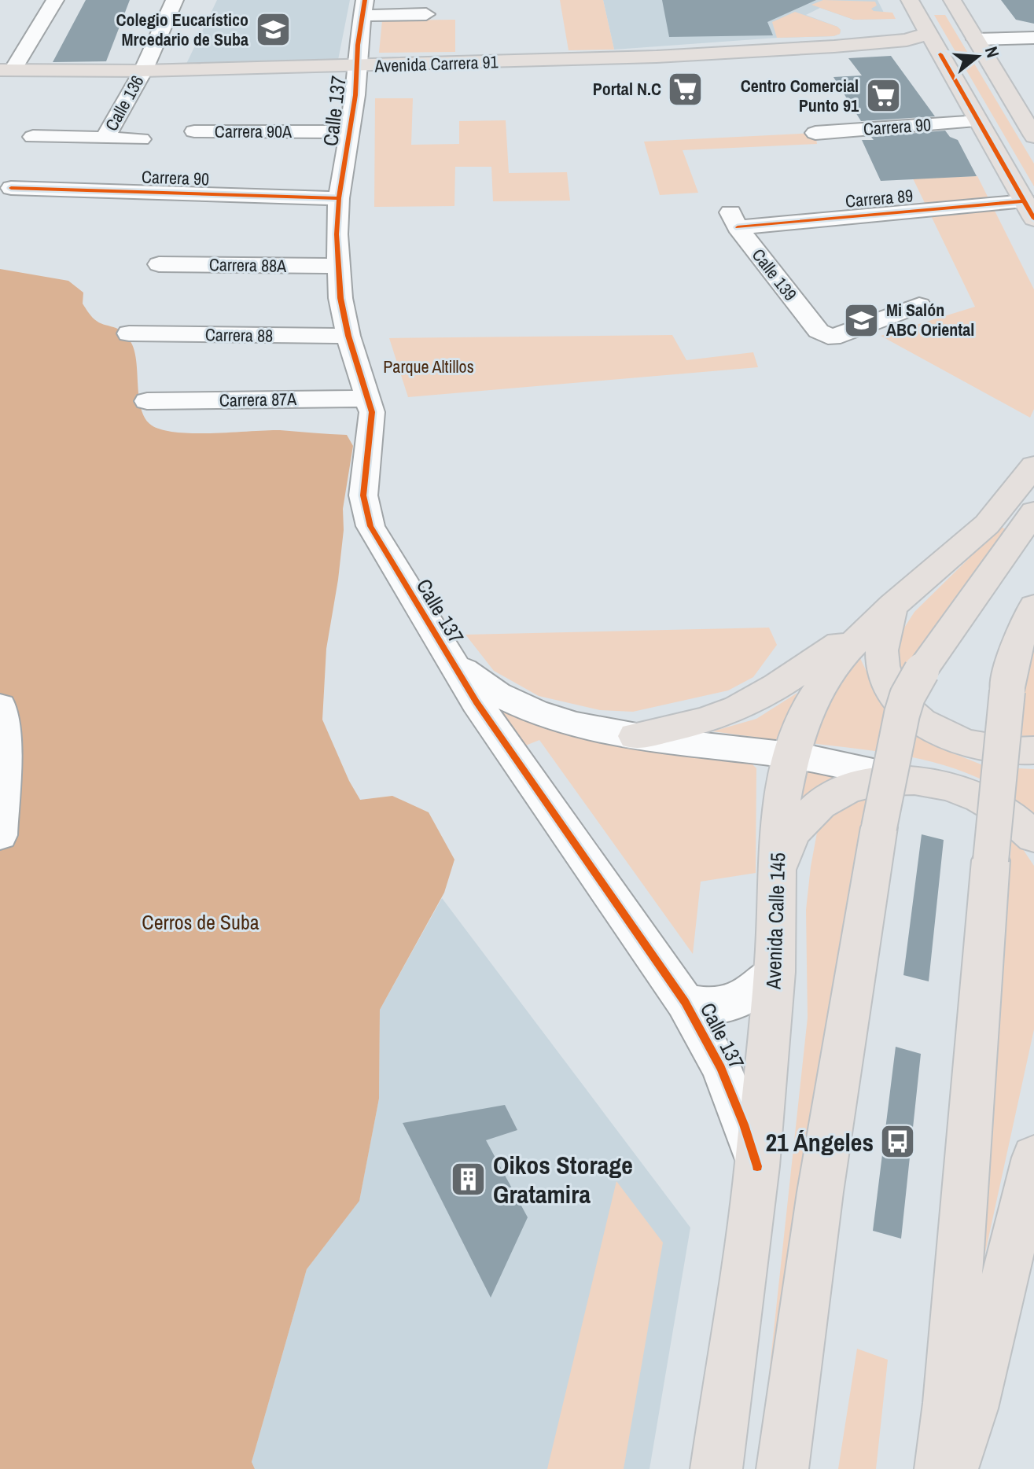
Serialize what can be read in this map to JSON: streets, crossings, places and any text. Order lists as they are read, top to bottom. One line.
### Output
{"streets":{"main road":["Avenida Carrera 91","Avenida Calle 145"],"street":["Calle 136","Calle 137","Carrera 90","Carrera 90A","Carrera 89","Carrera 88A","Calle 139","Carrera 88","Carrera 87A"]},"crossings":[["Avenida Carrera 91","Calle 136"],["Avenida Carrera 91","Calle 137"],["Calle 137","Carrera 90"],["Calle 137","Carrera 90A"],["Calle 137","Carrera 88A"],["Calle 137","Carrera 88"],["Calle 137","Carrera 87A"],["Calle 137","Avenida Calle 145"],["Carrera 89","Calle 139"]],"parks":["Parque Altillos","Cerros de Suba"],"places":{"school or university":["Colegio Eucarístico Mrcedario de Suba","Mi Salón ABC Oriental"],"supermarket":["Portal N.C","Centro Comercial Punto 91"],"bus stop":["21 Ángeles"],"building":["Oikos Storage Gratamira"]},"north":"right"}
